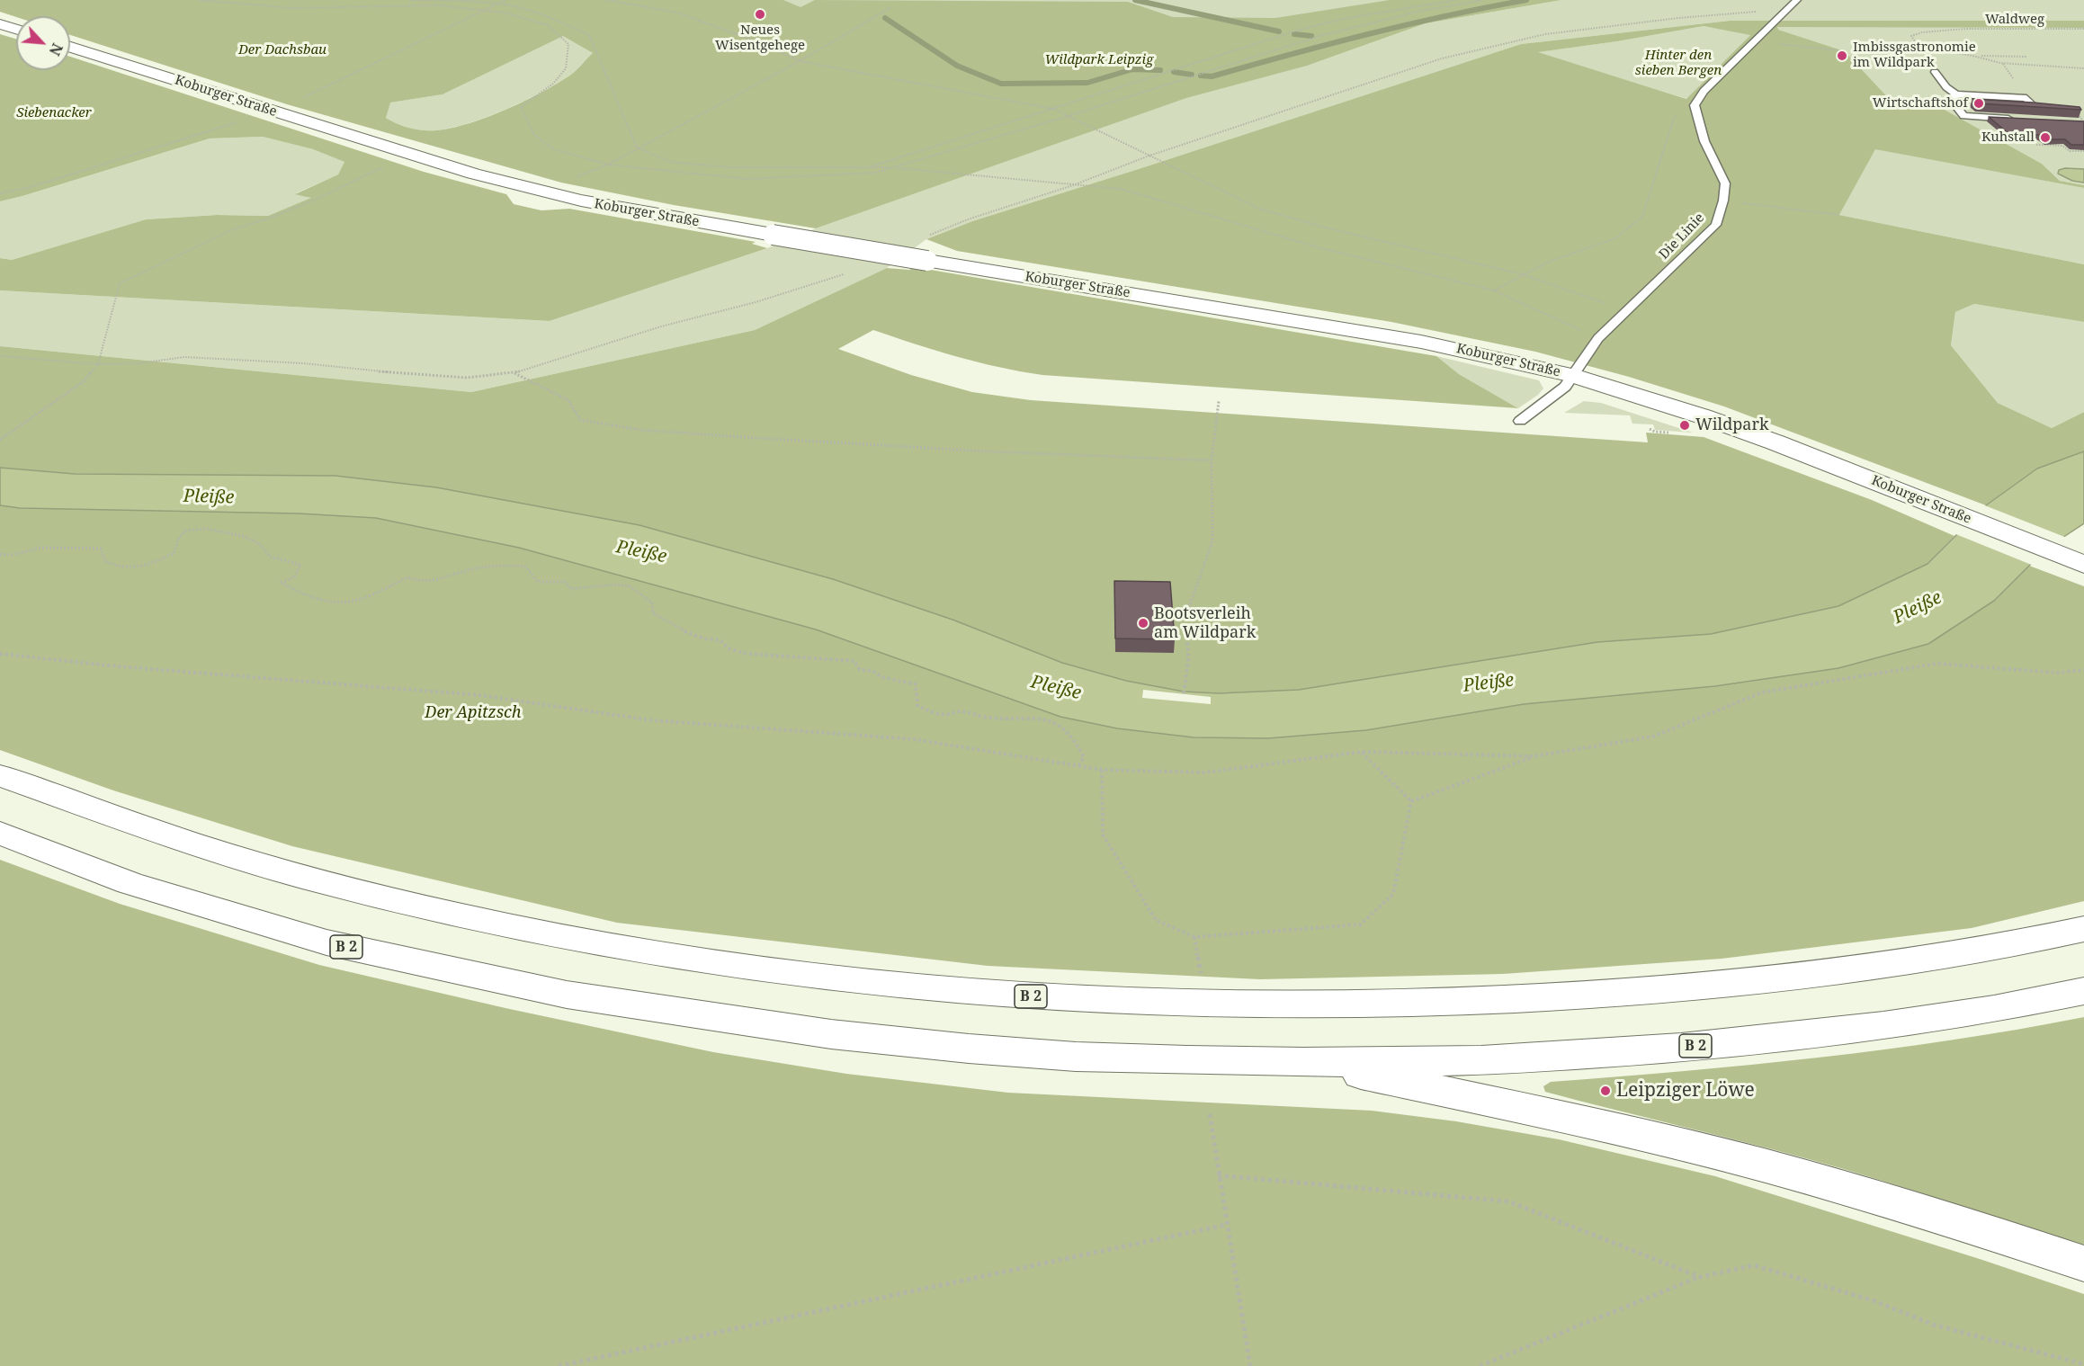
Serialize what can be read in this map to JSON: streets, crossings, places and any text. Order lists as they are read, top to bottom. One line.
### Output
{"streets":{"main road":["Koburger Straße","B 2"],"lane":["Die Linie"],"path":["Waldweg"]},"crossings":[["Koburger Straße","Die Linie"]],"water":["Pleiße"],"parks":["Der Dachsbau","Hinter den sieben Bergen","Wildpark Leipzig","Siebenacker","Der Apitzsch"],"places":["Neues Wisentgehege","Imbissgastronomie im Wildpark","Wirtschaftshof","Kuhstall","Wildpark","Bootsverleih am Wildpark","Leipziger Löwe"],"north":"bottom right"}
